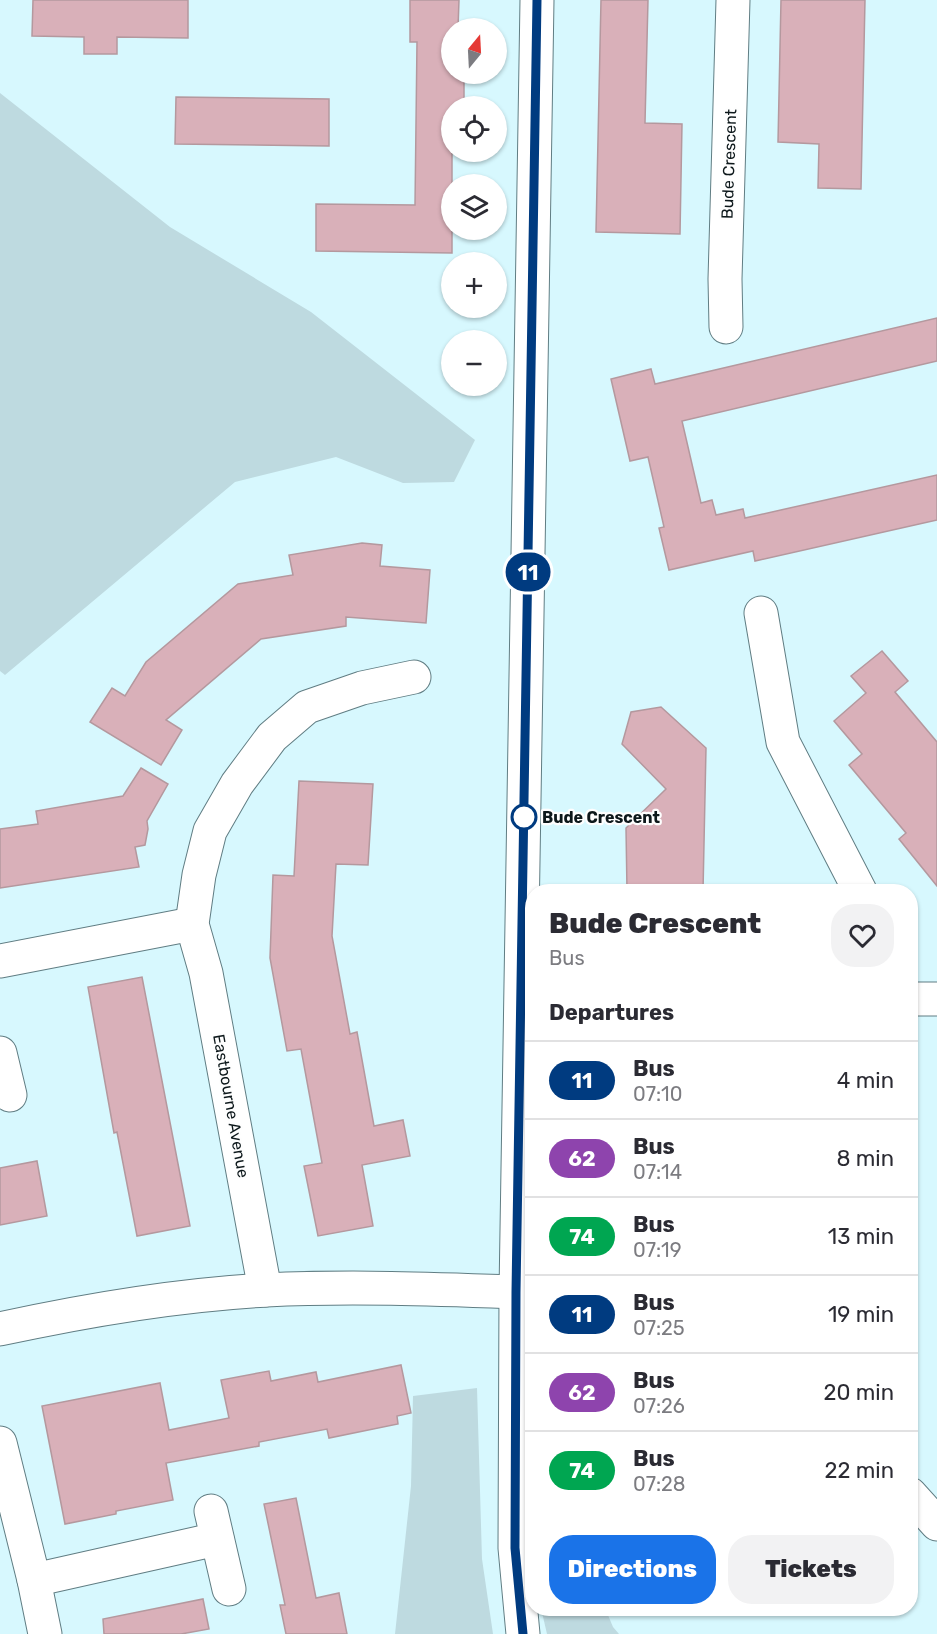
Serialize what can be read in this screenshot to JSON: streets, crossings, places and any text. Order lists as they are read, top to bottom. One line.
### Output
{"streets":{"street":["Bude Crescent","Eastbourne Avenue"]},"places":["Bude Crescent"],"lines":["bus line 11"],"north":"top","page":{"on_map":"11","map_buttons":["+","−"],"heading":[["Bude Crescent","Bus"],"Departures"],"list":[{"mark":"11","name":"Bus","note":"07:10","value":"4 min"},{"mark":"62","name":"Bus","note":"07:14","value":"8 min"},{"mark":"74","name":"Bus","note":"07:19","value":"13 min"},{"mark":"11","name":"Bus","note":"07:25","value":"19 min"},{"mark":"62","name":"Bus","note":"07:26","value":"20 min"},{"mark":"74","name":"Bus","note":"07:28","value":"22 min"}],"buttons":["Directions","Tickets"]}}
